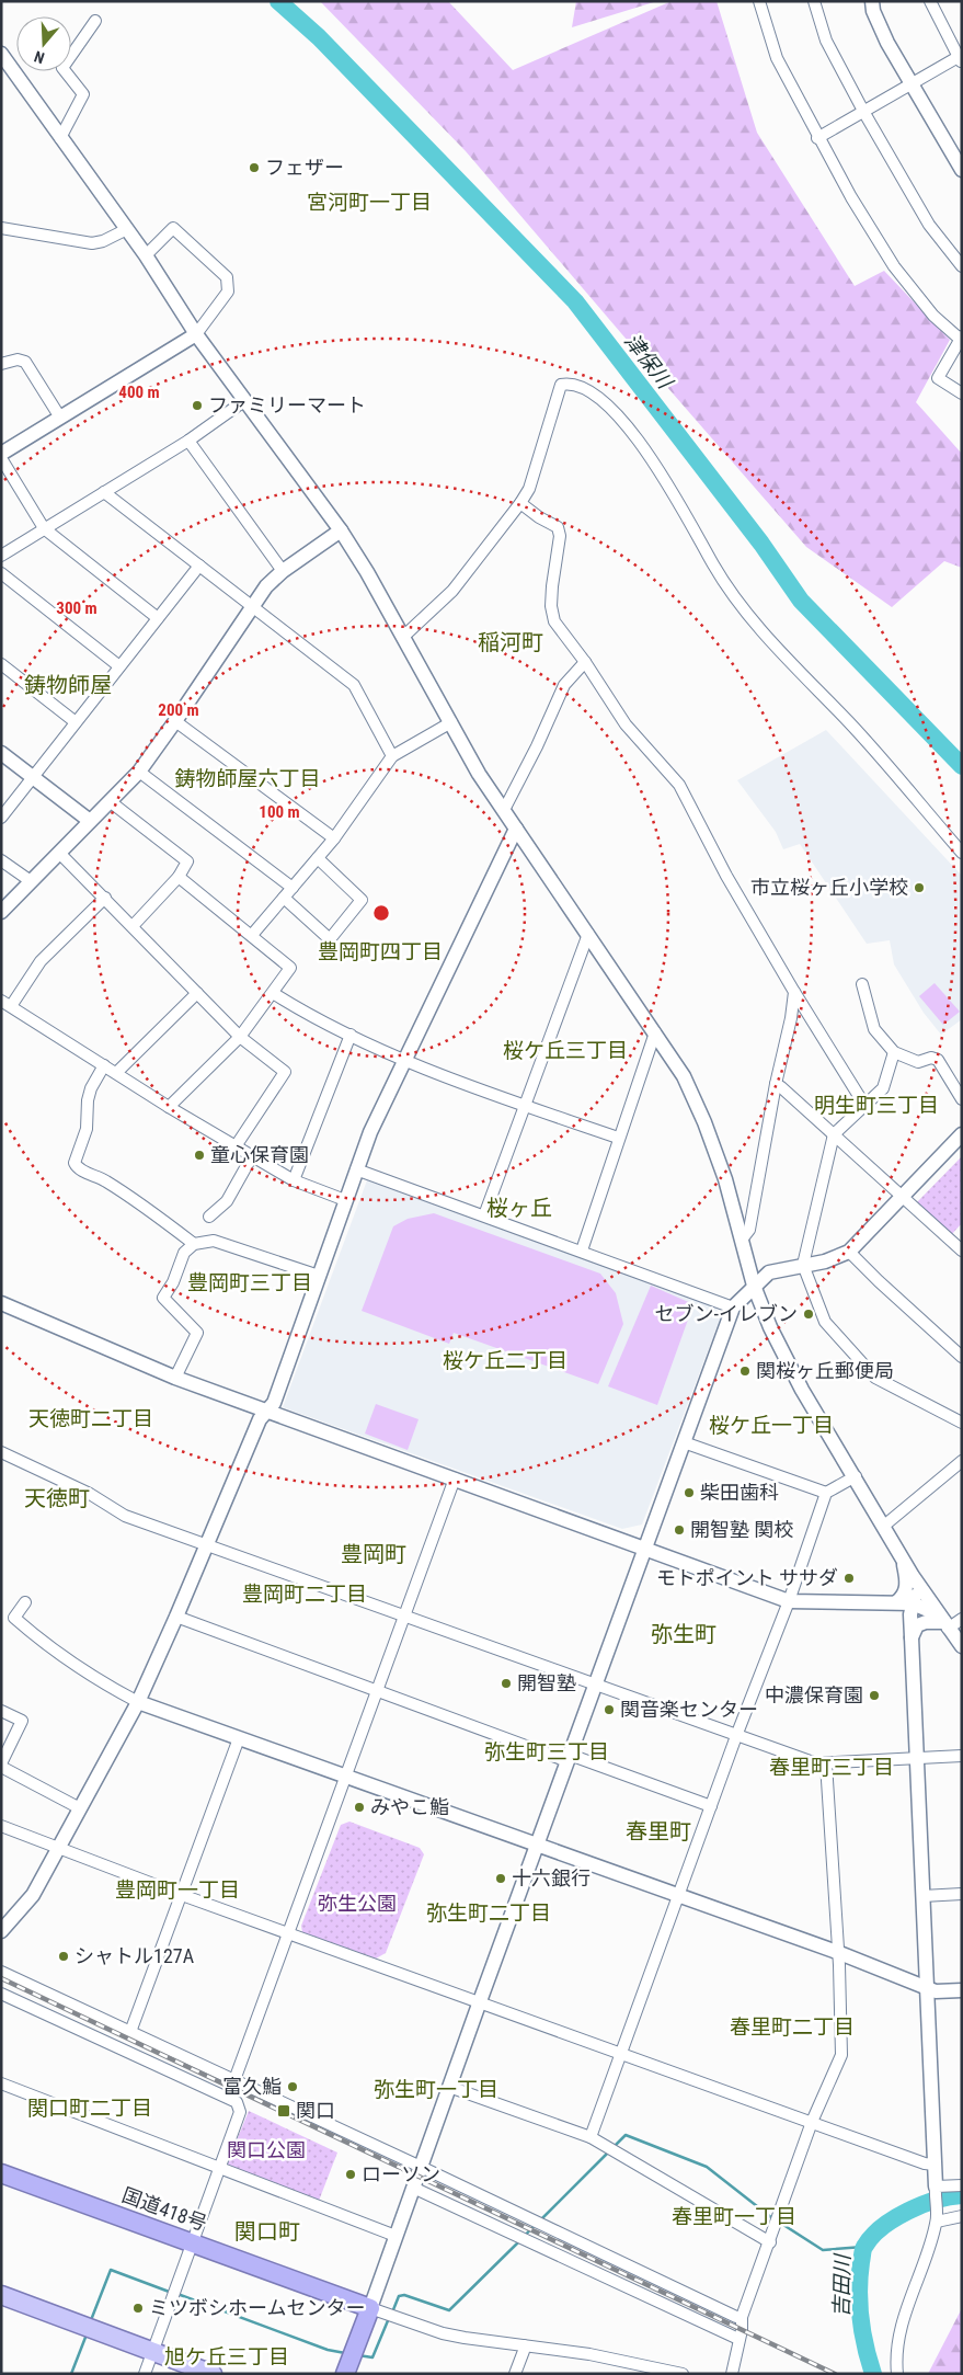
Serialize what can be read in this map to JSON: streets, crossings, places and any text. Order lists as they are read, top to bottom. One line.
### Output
{"streets":{"highway":["国道418号"]},"districts":["宮河町一丁目","稲河町","鋳物師屋","鋳物師屋六丁目","豊岡町四丁目","桜ケ丘三丁目","明生町三丁目","桜ヶ丘","豊岡町三丁目","桜ケ丘二丁目","天徳町二丁目","桜ケ丘一丁目","天徳町","豊岡町","豊岡町二丁目","弥生町","弥生町三丁目","春里町三丁目","春里町","豊岡町一丁目","弥生町二丁目","春里町二丁目","弥生町一丁目","関口町二丁目","春里町一丁目","関口町","旭ケ丘三丁目"],"water":["津保川","吉田川"],"parks":["弥生公園","関口公園"],"places":{"other":["フェザー","ファミリーマート","市立桜ヶ丘小学校","童心保育園","セブン-イレブン","関桜ヶ丘郵便局","柴田歯科","開智塾 関校","モトポイント ササダ","開智塾","中濃保育園","関音楽センター","みやこ鮨","十六銀行","シャトル127A","富久鮨","ローソン","ミツボシホームセンター"],"transit":["関口"]},"north":"bottom","rings":["400 m","300 m","200 m","100 m"]}
